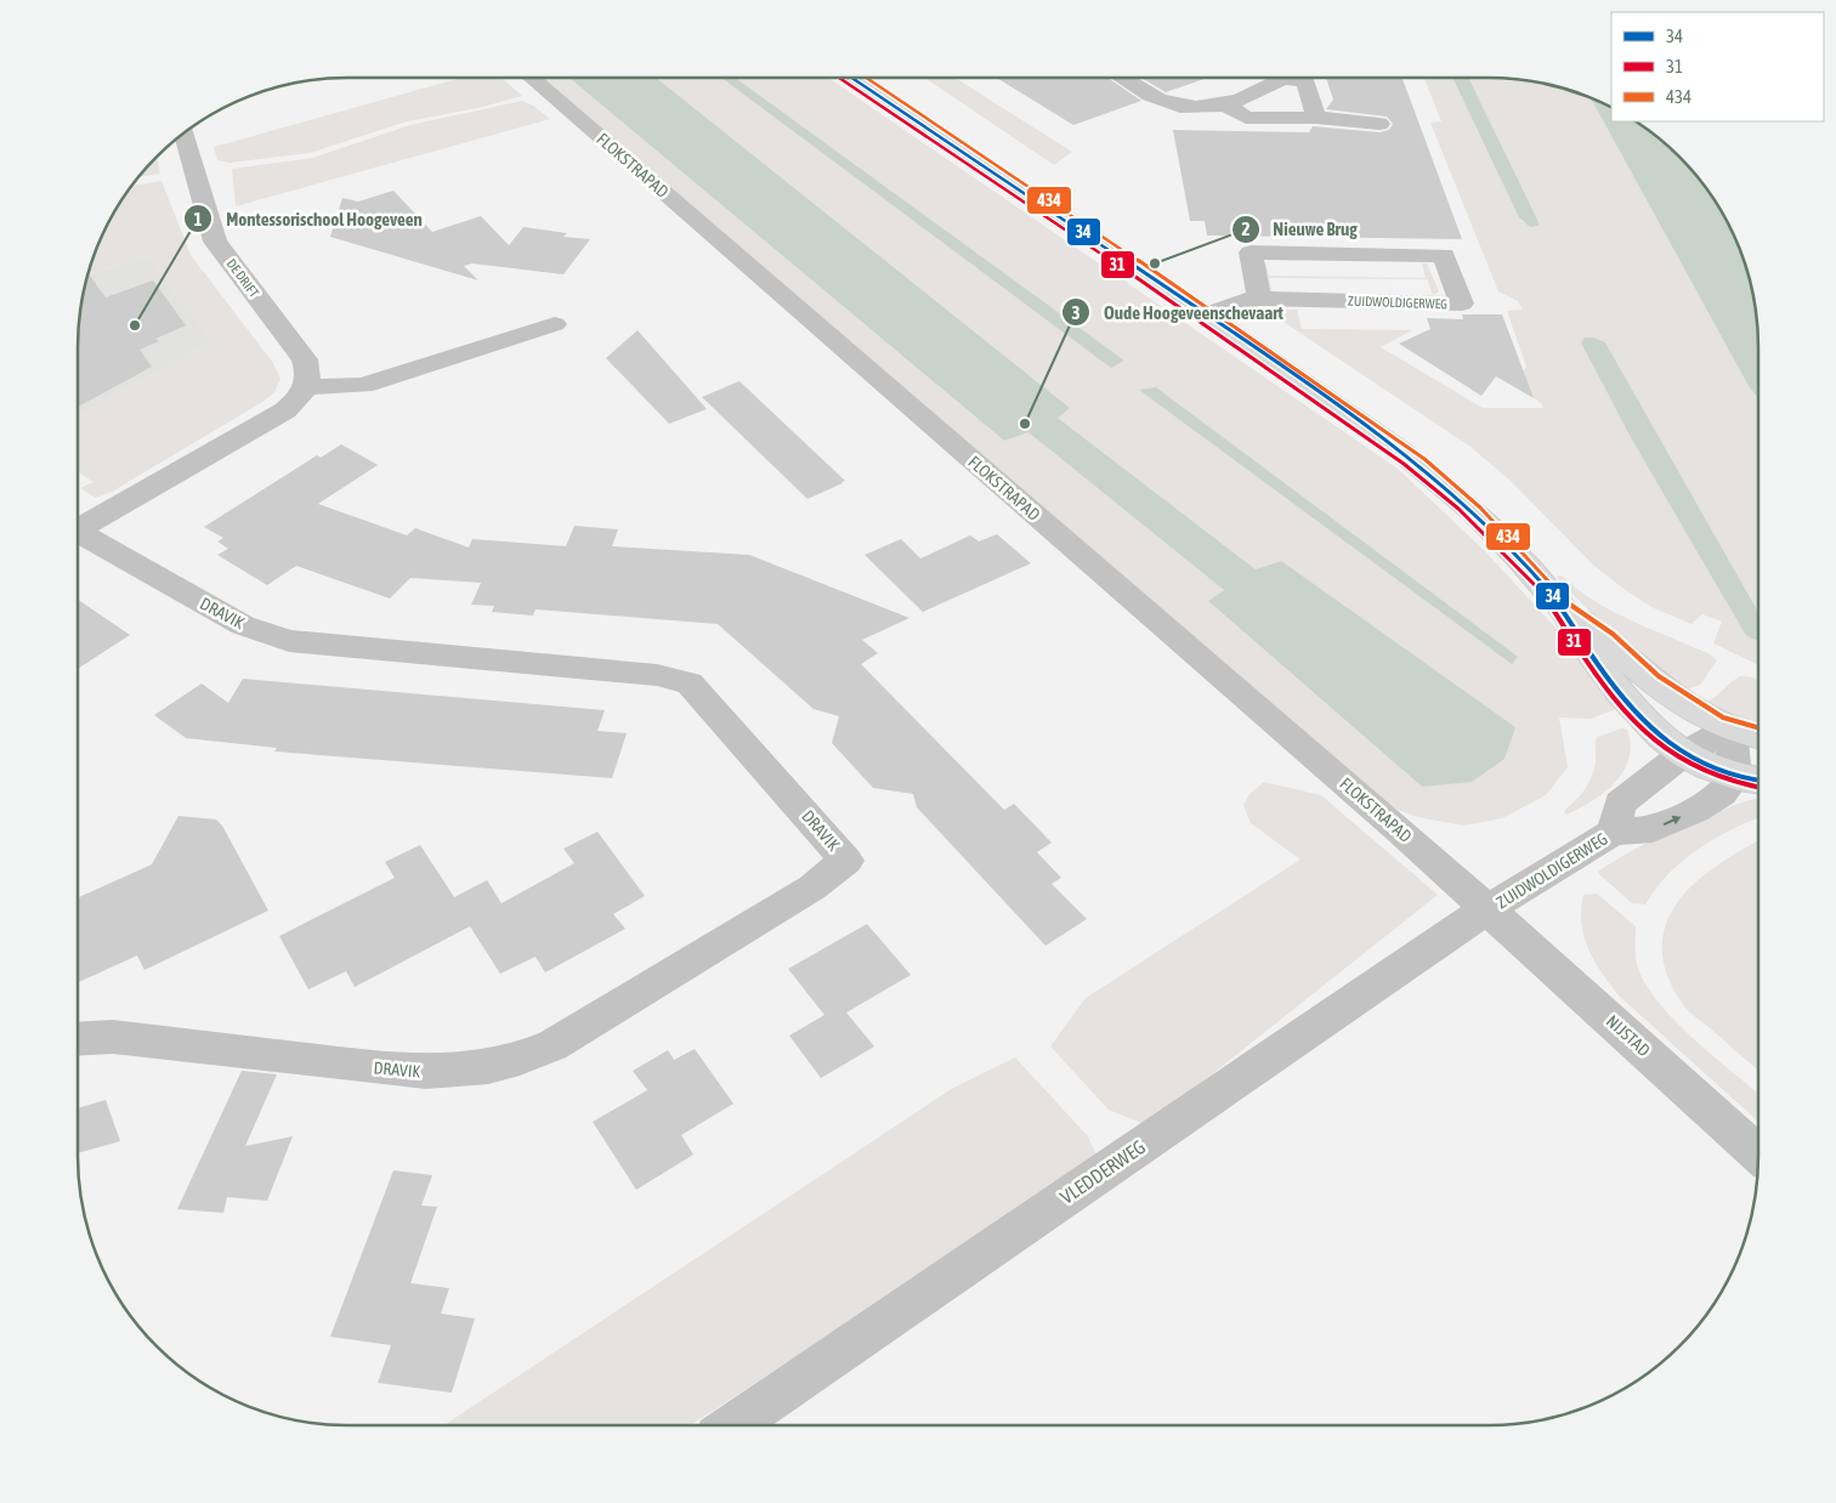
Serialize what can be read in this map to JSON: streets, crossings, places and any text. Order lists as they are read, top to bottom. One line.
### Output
{"streets":{"street":["FLOKSTRAPAD","DE DRIFT","ZUIDWOLDIGERWEG","DRAVIK","NIJSTAD","VLEDDERWEG"]},"crossings":[["FLOKSTRAPAD","ZUIDWOLDIGERWEG"],["FLOKSTRAPAD","NIJSTAD"],["FLOKSTRAPAD","VLEDDERWEG"],["ZUIDWOLDIGERWEG","NIJSTAD"],["ZUIDWOLDIGERWEG","VLEDDERWEG"],["NIJSTAD","VLEDDERWEG"]],"places":["Nieuwe Brug","Montessorischool Hoogeveen","Oude Hoogeveenschevaart"],"lines":["transit line 34","transit line 31","transit line 434"],"legend":["34","31","434"]}
